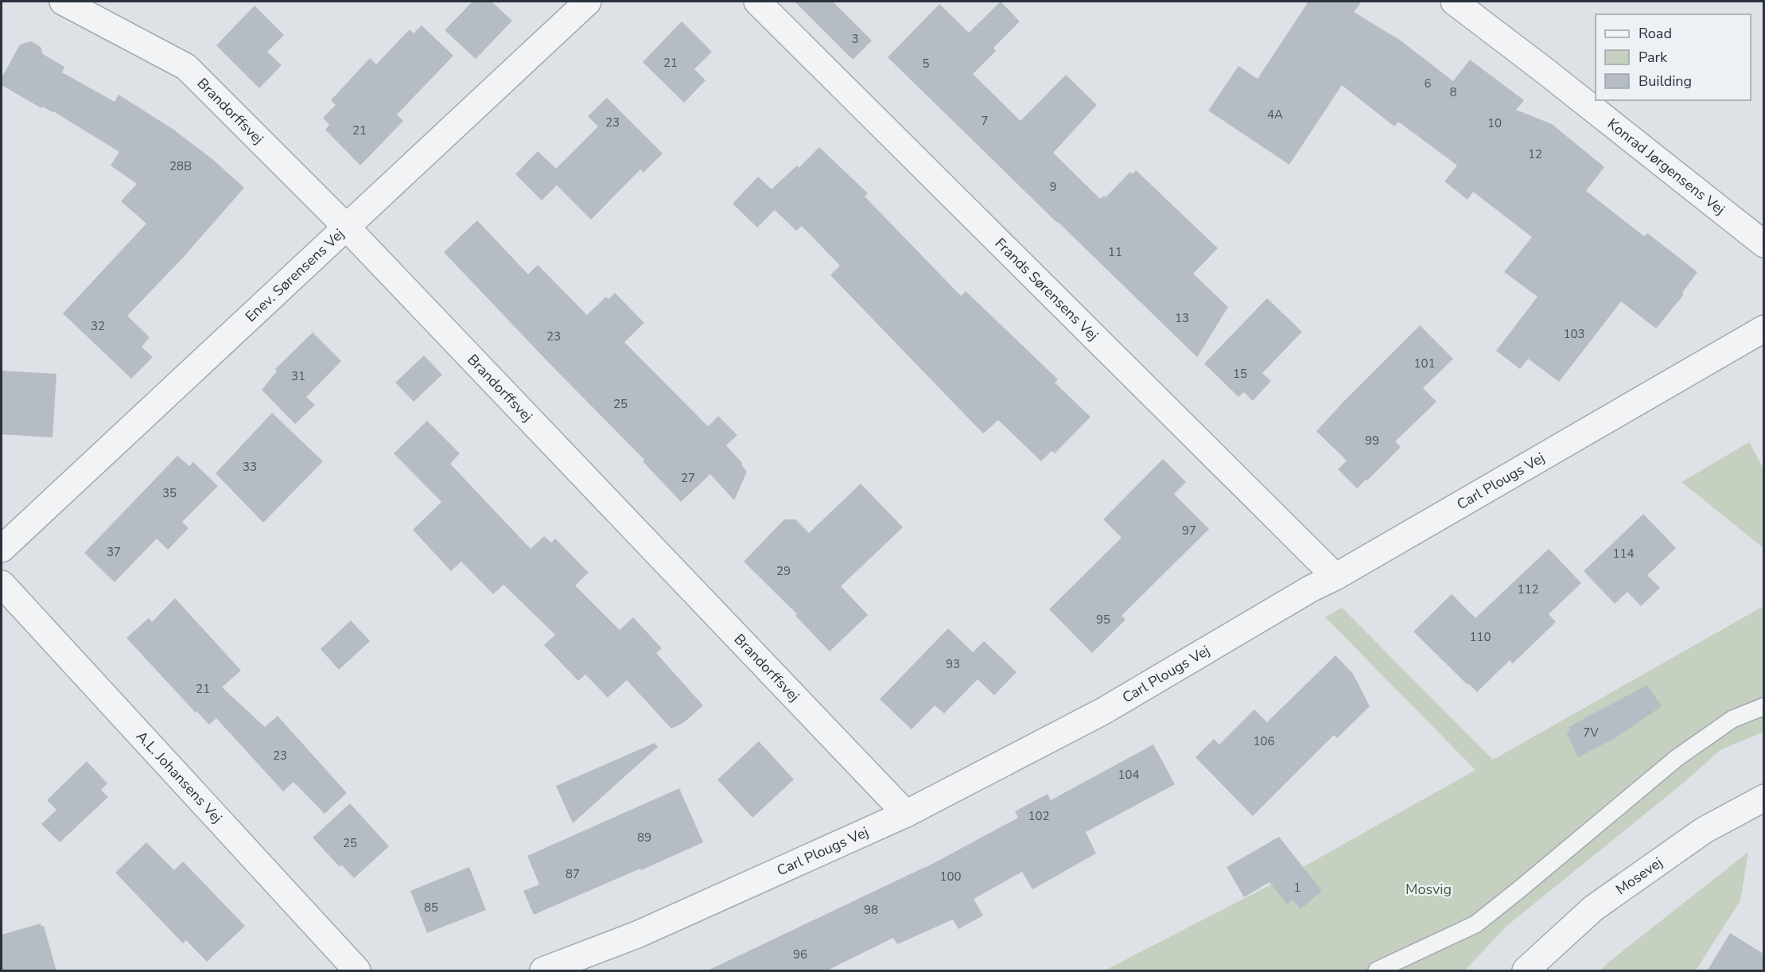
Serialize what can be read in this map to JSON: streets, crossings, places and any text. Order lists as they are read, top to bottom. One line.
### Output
{"streets":{"street":["Brandorffsvej","Konrad Jørgensens Vej","Enev. Sørensens Vej","Frands Sørensens Vej","Carl Plougs Vej","A.L. Johansens Vej","Mosevej"]},"crossings":[["Brandorffsvej","Enev. Sørensens Vej"],["Brandorffsvej","Carl Plougs Vej"],["Frands Sørensens Vej","Carl Plougs Vej"]],"parks":["Mosvig"],"house_numbers":["3","21","5","6","8","4A","7","23","10","21","12","28B","9","11","13","32","103","23","101","15","31","25","99","33","27","35","97","37","114","29","112","95","110","93","21","7V","106","23","104","102","89","25","87","100","1","85","98","96"],"legend":["Road","Park","Building"]}
